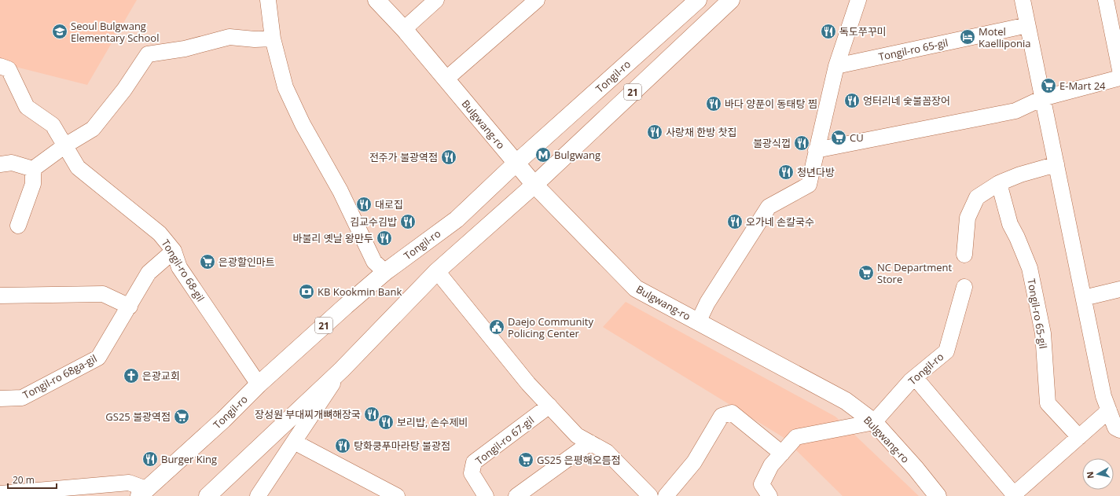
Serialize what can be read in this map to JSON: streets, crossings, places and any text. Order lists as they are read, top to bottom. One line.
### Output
{"streets":{"main road":["Tongil-ro","21","Bulgwang-ro"],"street":["Tongil-ro 65-gil","Tongil-ro 68-gil","Tongil-ro 68ga-gil","Tongil-ro 67-gil"]},"crossings":[["Tongil-ro","Bulgwang-ro"],["Tongil-ro","Tongil-ro 68-gil"],["21","Bulgwang-ro"],["Tongil-ro 68-gil","Tongil-ro 68ga-gil"]],"places":{"school or university":["Seoul Bulgwang Elementary School"],"restaurant":["독도쭈꾸미","엉터리네 숯불꼼장어","바다 양푼이 동태탕 찜","사랑채 한방 찻집","불광식껍","전주가 불광역점","청년다방","대로집","김교수김밥","오가네 손칼국수","바불리 옛날 왕만두","장성원 부대찌개뼈해장국","보리밥, 손수제비","탕화쿵푸마라탕 불광점","Burger King"],"hotel":["Motel Kaelliponia"],"supermarket":["E-Mart 24","CU","은광할인마트","NC Department Store","GS25 불광역점","GS25 은평해오름점"],"metro station":["Bulgwang"],"bank":["KB Kookmin Bank"],"public building":["Daejo Community Policing Center"],"church":["은광교회"]},"scale_bar":"20 m","north":"left"}
